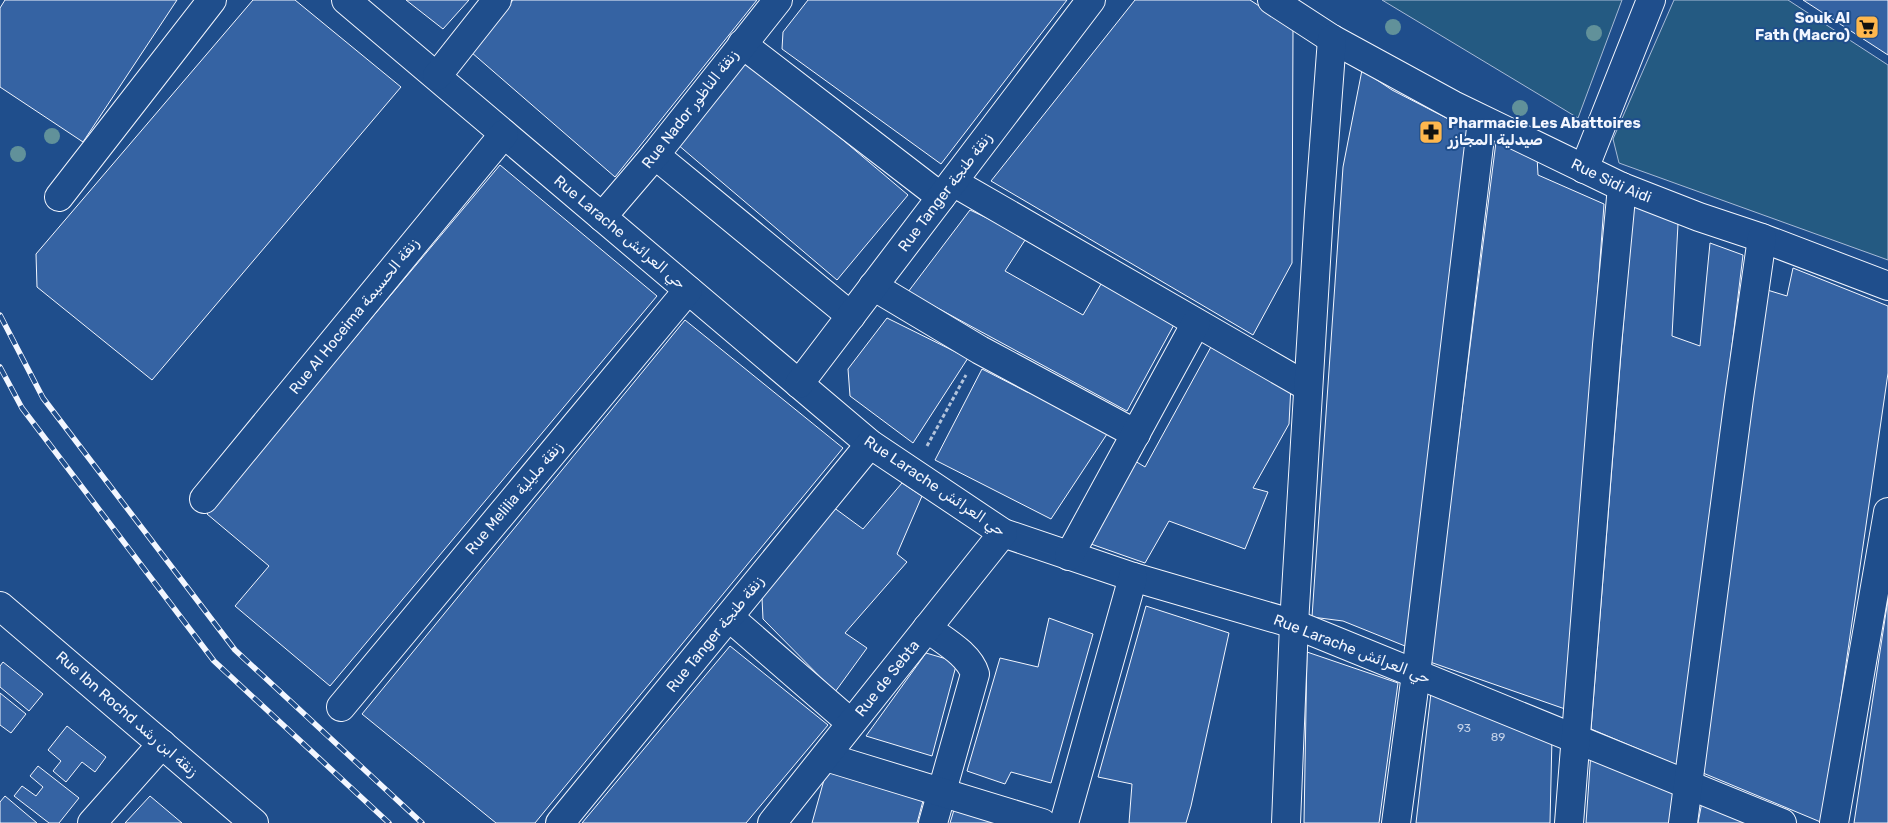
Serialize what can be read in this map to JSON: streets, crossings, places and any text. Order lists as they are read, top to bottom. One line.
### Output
{"streets":{"street":["Rue Nador زنقة الناظور","Rue Sidi Aidi","Rue Tanger زنقة طنجة","Rue Larache حي العرائش","Rue Al Hoceima زنقة الحسيمة","Rue Melilia زنقة مليلية","Rue de Sebta","Rue Ibn Rochd زنقة ابن رشد"]},"crossings":[["Rue Nador زنقة الناظور","Rue Larache حي العرائش"],["Rue Tanger زنقة طنجة","Rue Larache حي العرائش"],["Rue Larache حي العرائش","Rue Al Hoceima زنقة الحسيمة"],["Rue Larache حي العرائش","Rue Melilia زنقة مليلية"],["Rue Larache حي العرائش","Rue de Sebta"]],"places":{"supermarket":["Souk Al Fath (Macro)"],"pharmacy":["Pharmacie Les Abattoires صيدلية المجازر"]},"house_numbers":["93","89"]}
